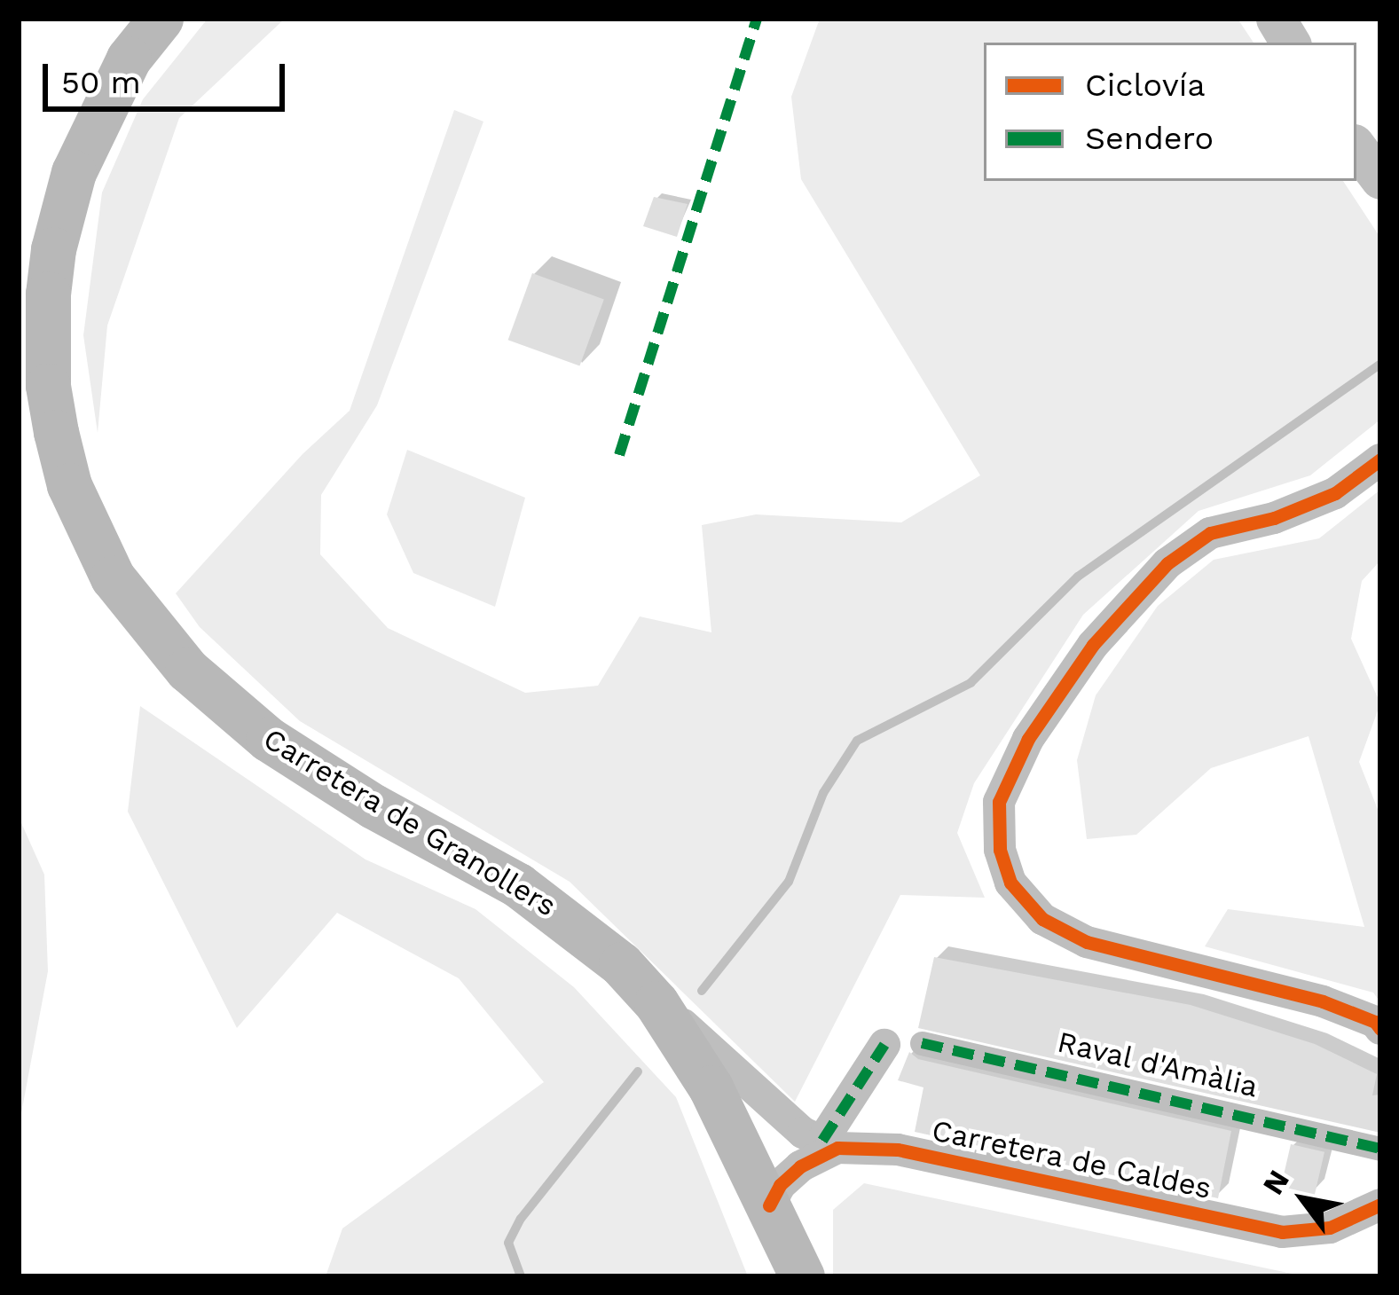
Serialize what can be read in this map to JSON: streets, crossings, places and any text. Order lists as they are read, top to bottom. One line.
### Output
{"streets":{"main road":["Carretera de Granollers"],"street":["Raval d'Amàlia","Carretera de Caldes"]},"legend":["Ciclovía","Sendero"],"scale_bar":"50 m","north":"top left"}
